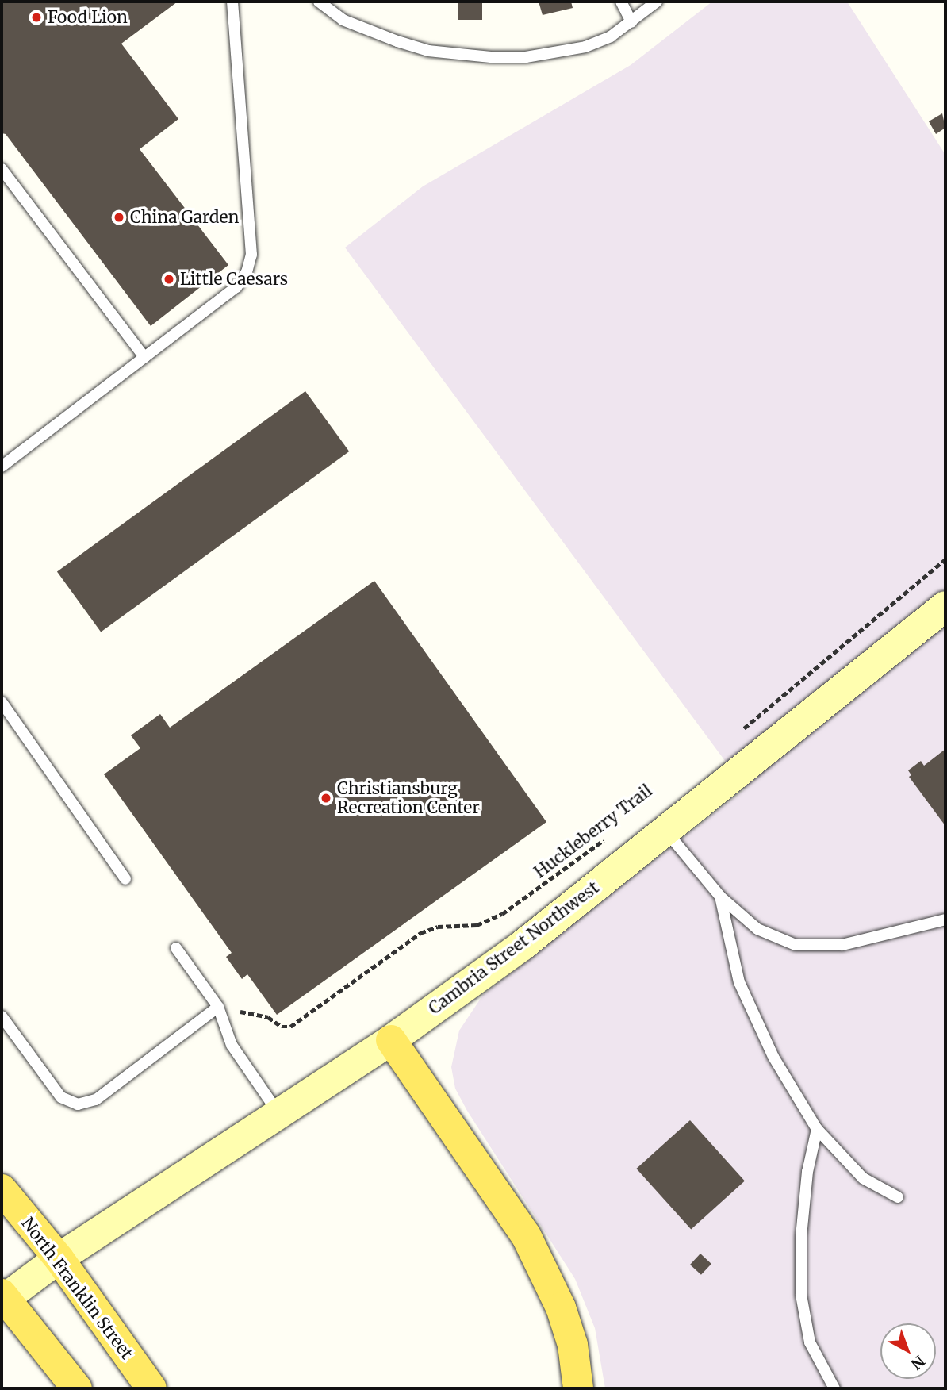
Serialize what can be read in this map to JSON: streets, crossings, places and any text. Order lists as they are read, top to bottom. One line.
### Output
{"streets":{"main road":["North Franklin Street"],"street":["Cambria Street Northwest"],"path":["Huckleberry Trail"]},"crossings":[["Cambria Street Northwest","North Franklin Street"]],"places":["Food Lion","China Garden","Little Caesars","Christiansburg Recreation Center"],"north":"bottom right"}
